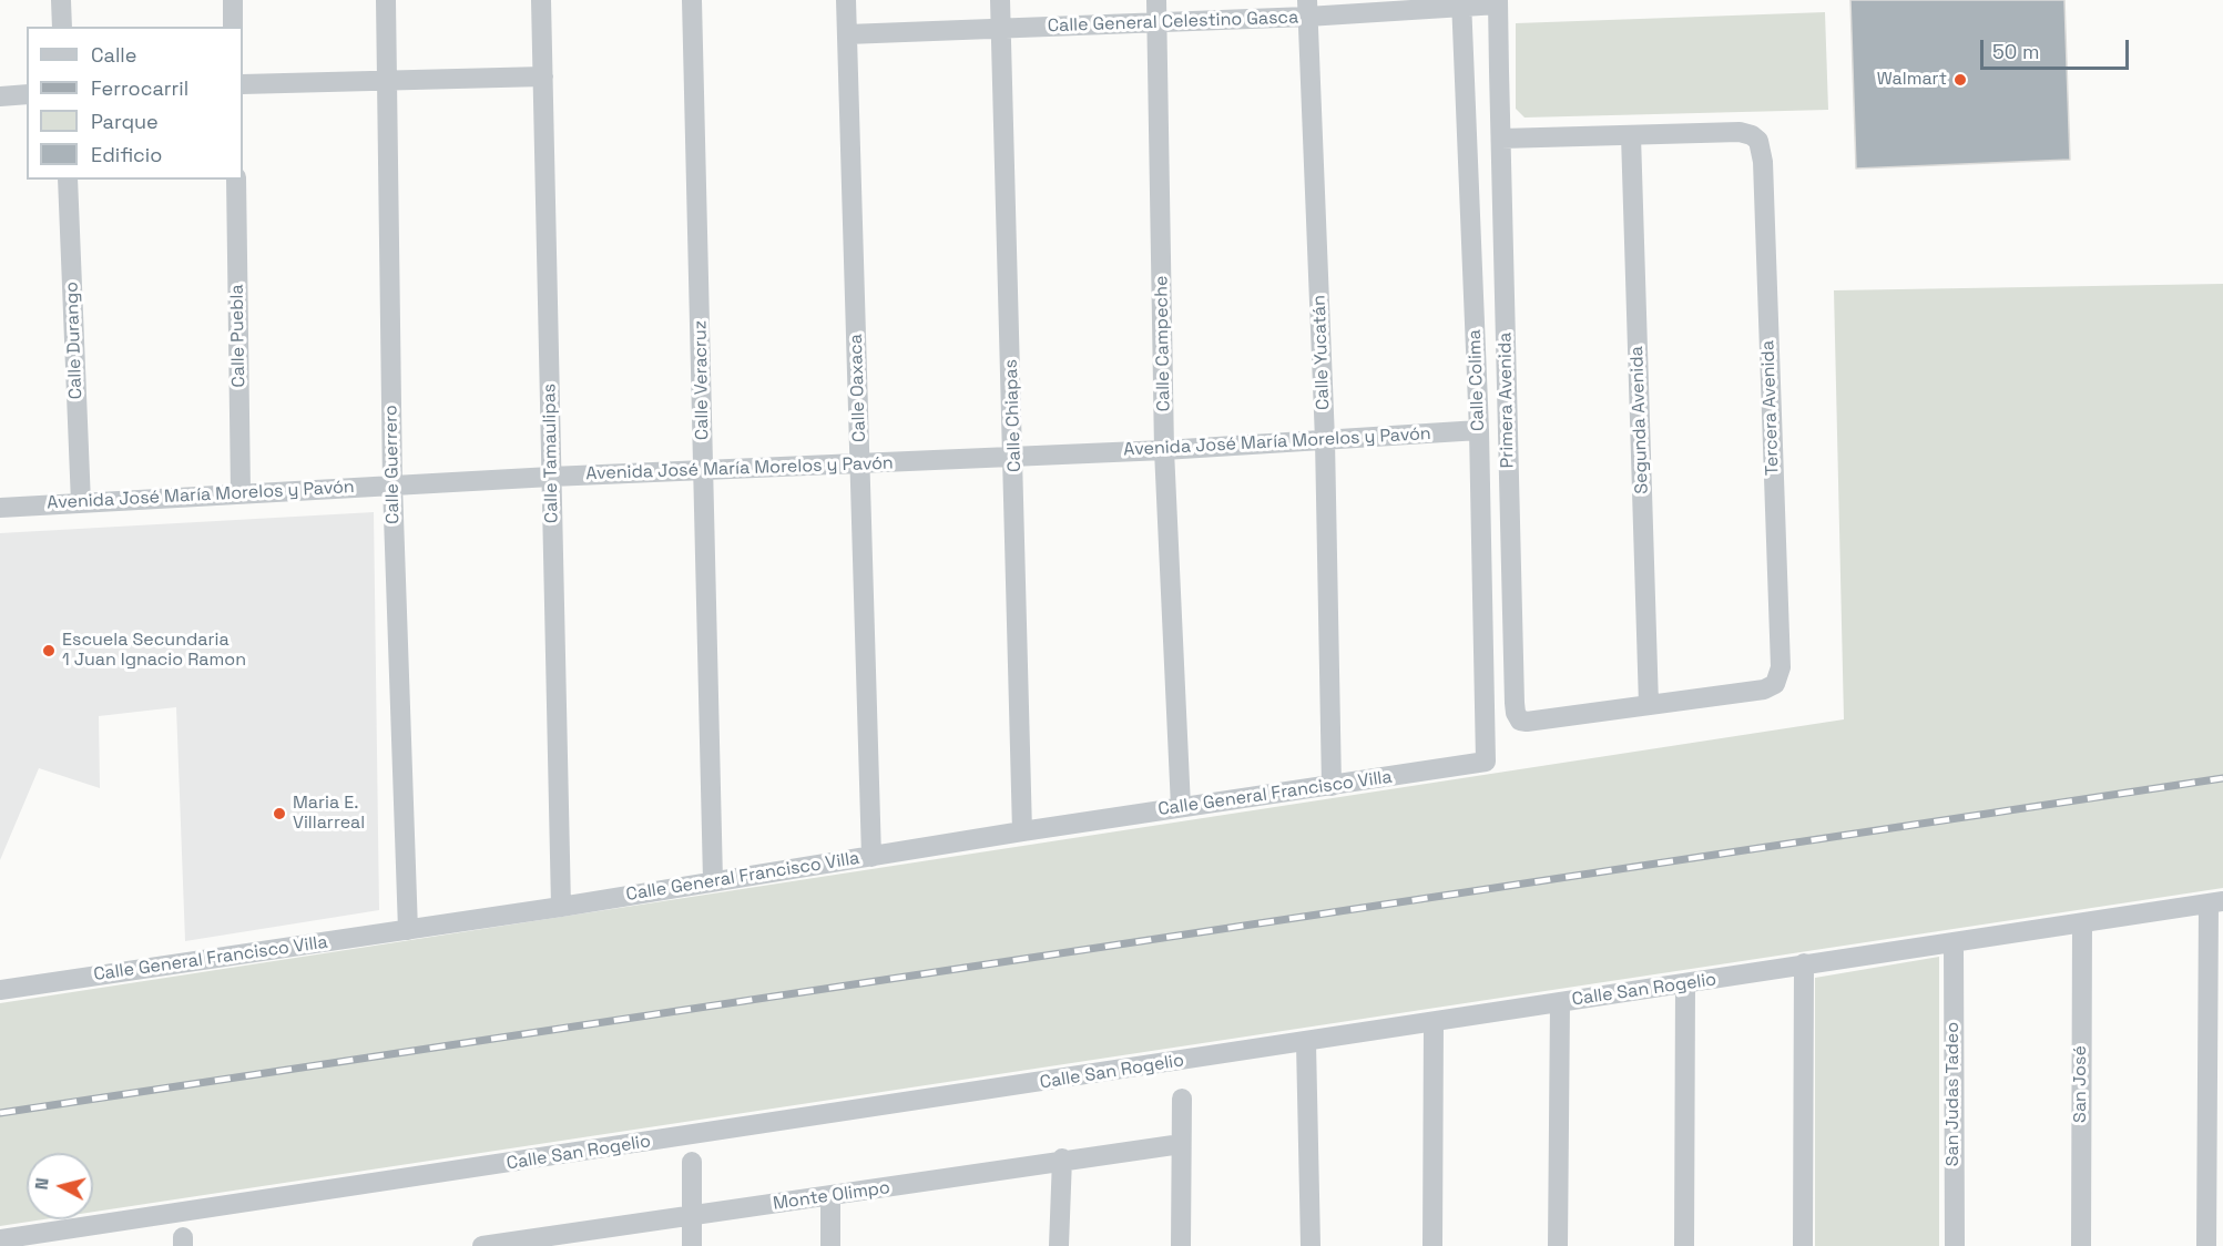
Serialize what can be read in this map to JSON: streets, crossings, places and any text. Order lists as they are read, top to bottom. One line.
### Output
{"streets":{"street":["Calle General Celestino Gasca","Calle Puebla","Calle Durango","Calle Campeche","Calle Yucatán","Calle Veracruz","Calle Colima","Calle Oaxaca","Primera Avenida","Tercera Avenida","Calle Chiapas","Segunda Avenida","Avenida José María Morelos y Pavón","Calle Tamaulipas","Calle Guerrero","Calle General Francisco Villa","Calle San Rogelio","San José","San Judas Tadeo","Monte Olimpo"]},"crossings":[["Calle General Celestino Gasca","Calle Campeche"],["Calle General Celestino Gasca","Calle Yucatán"],["Calle General Celestino Gasca","Calle Colima"],["Calle General Celestino Gasca","Calle Oaxaca"],["Calle General Celestino Gasca","Primera Avenida"],["Calle General Celestino Gasca","Calle Chiapas"],["Calle Puebla","Avenida José María Morelos y Pavón"],["Calle Durango","Avenida José María Morelos y Pavón"],["Calle Campeche","Avenida José María Morelos y Pavón"],["Calle Campeche","Calle General Francisco Villa"],["Calle Yucatán","Avenida José María Morelos y Pavón"],["Calle Yucatán","Calle General Francisco Villa"],["Calle Veracruz","Avenida José María Morelos y Pavón"],["Calle Veracruz","Calle General Francisco Villa"],["Calle Colima","Avenida José María Morelos y Pavón"],["Calle Colima","Calle General Francisco Villa"],["Calle Oaxaca","Avenida José María Morelos y Pavón"],["Calle Oaxaca","Calle General Francisco Villa"],["Primera Avenida","Tercera Avenida"],["Primera Avenida","Segunda Avenida"],["Tercera Avenida","Segunda Avenida"],["Calle Chiapas","Avenida José María Morelos y Pavón"],["Calle Chiapas","Calle General Francisco Villa"],["Avenida José María Morelos y Pavón","Calle Tamaulipas"],["Avenida José María Morelos y Pavón","Calle Guerrero"],["Calle Tamaulipas","Calle General Francisco Villa"],["Calle Guerrero","Calle General Francisco Villa"],["Calle San Rogelio","San José"],["Calle San Rogelio","San Judas Tadeo"]],"places":["Walmart","Escuela Secundaria 1 Juan Ignacio Ramon","Maria E. Villarreal"],"legend":["Calle","Ferrocarril","Parque","Edificio"],"scale_bar":"50 m","north":"left"}
